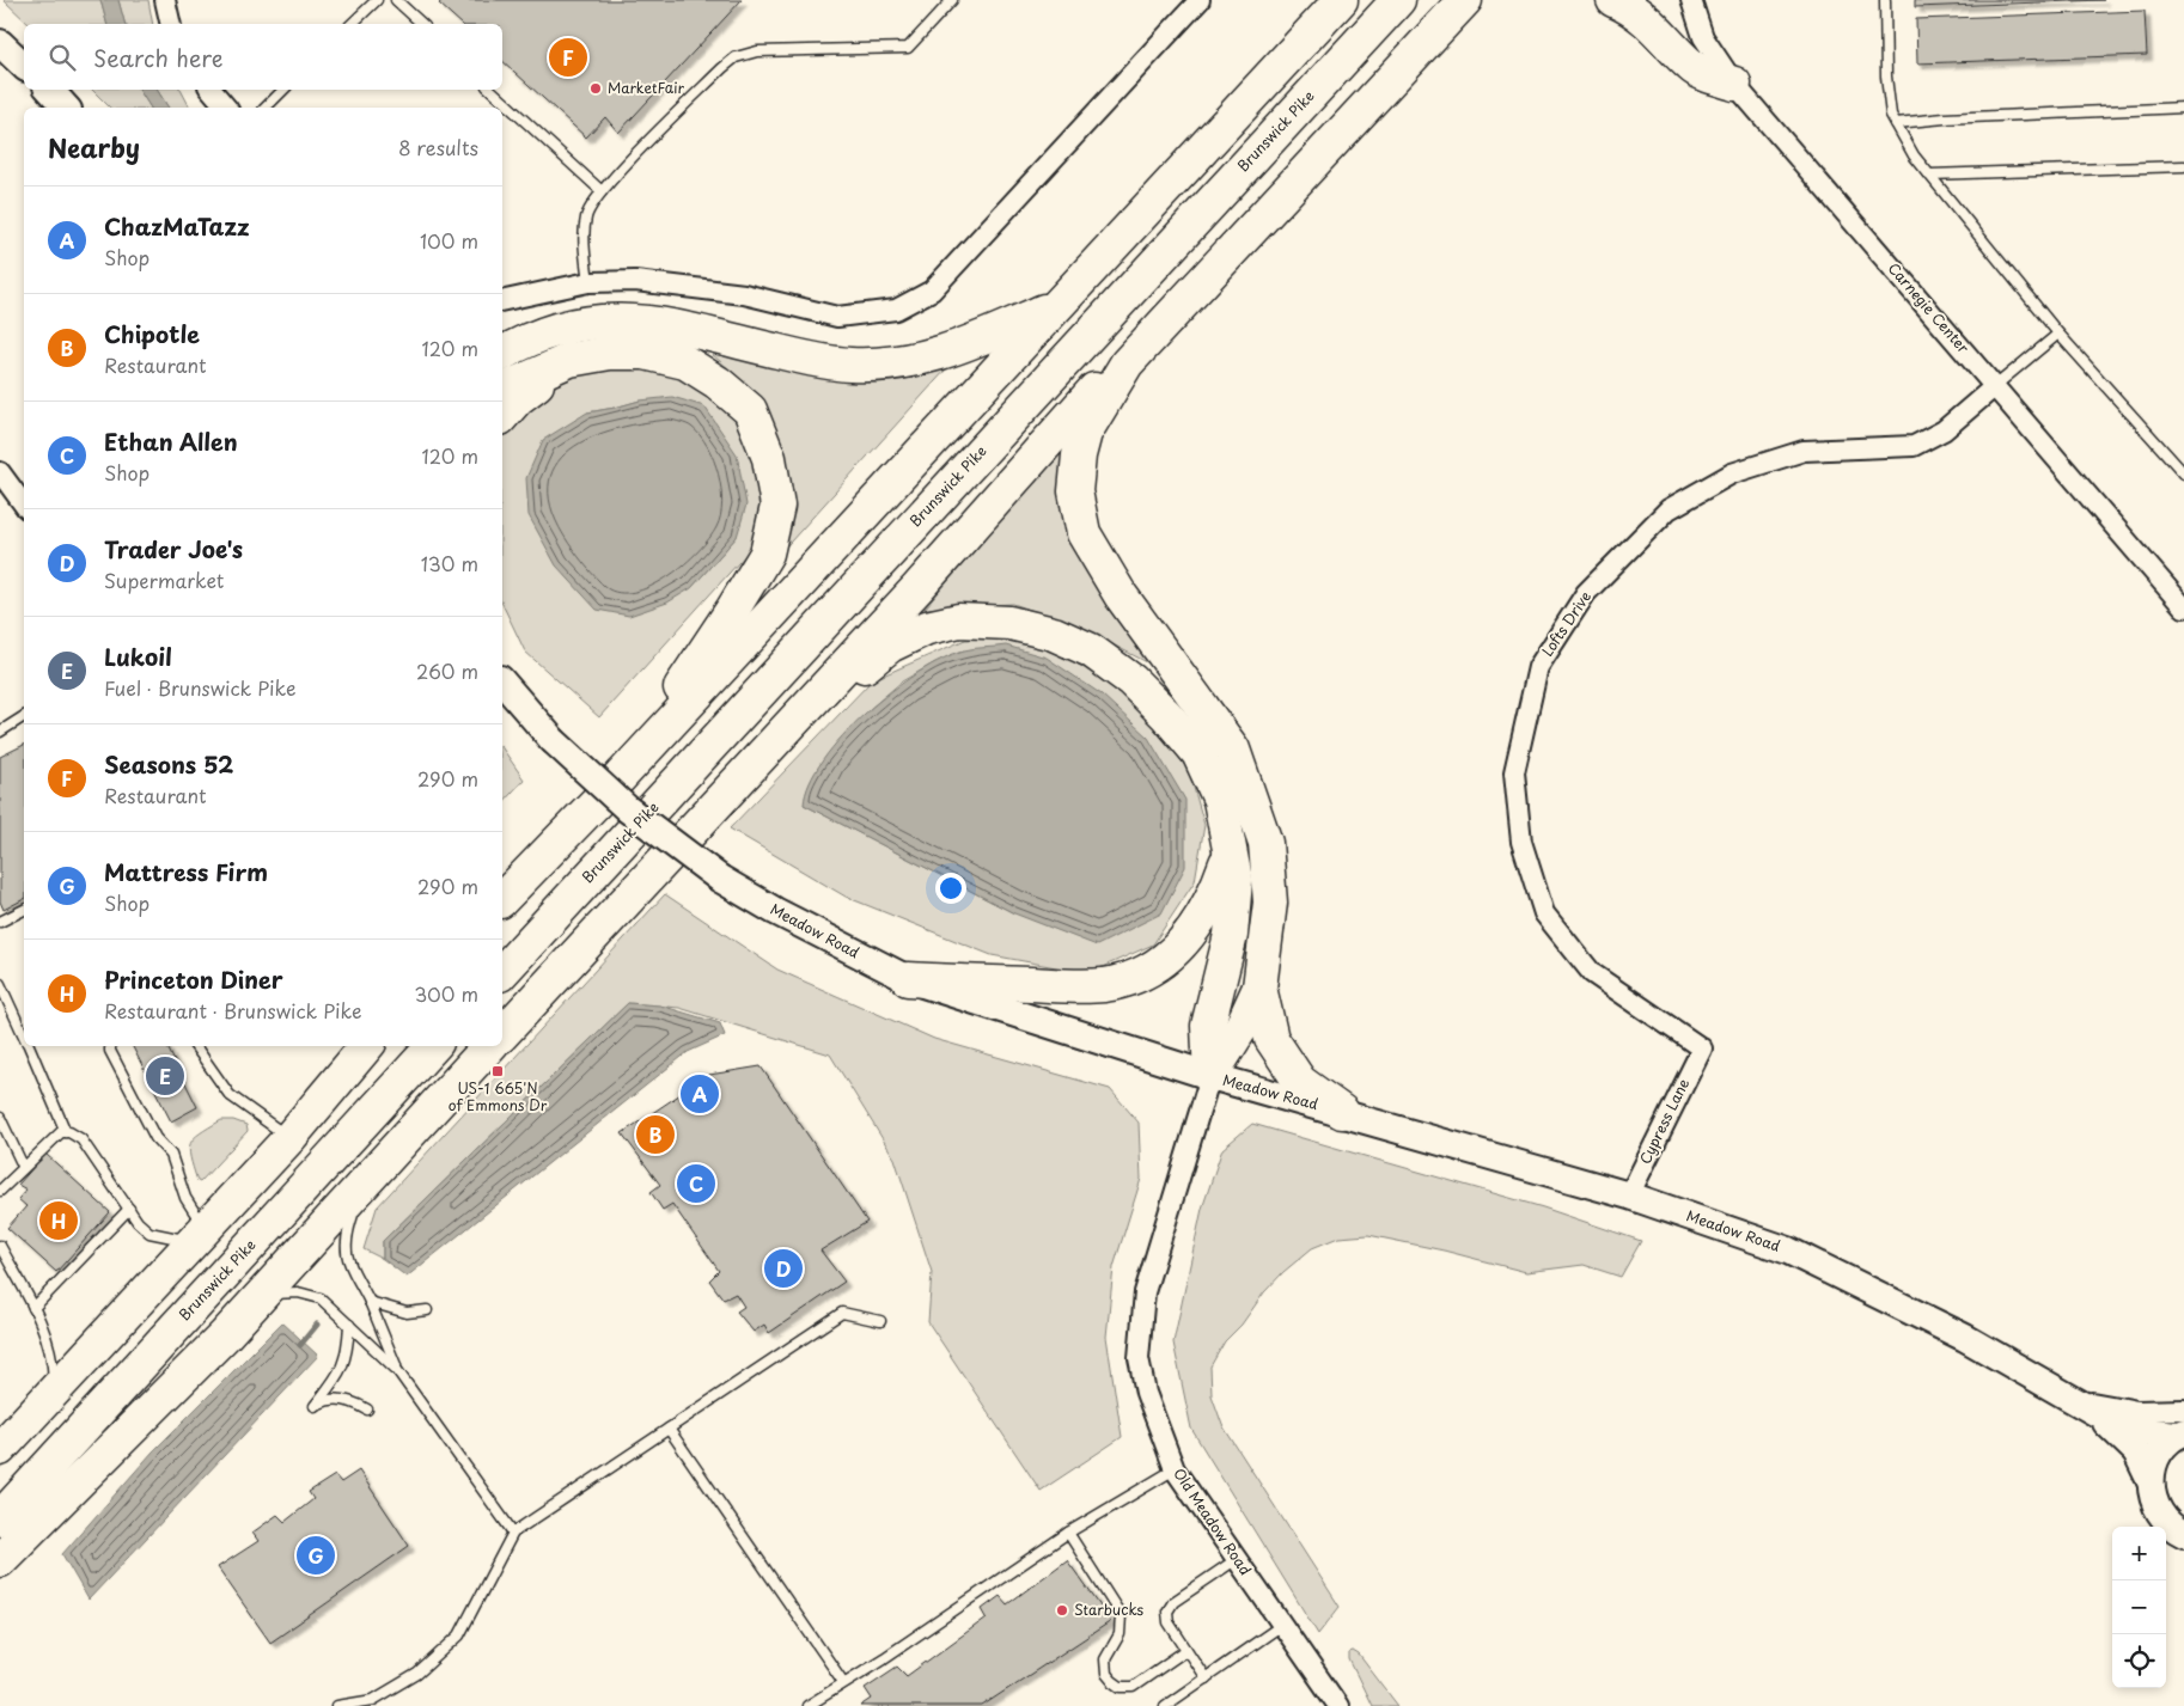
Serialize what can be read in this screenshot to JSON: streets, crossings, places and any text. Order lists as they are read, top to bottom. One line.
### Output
{"streets":{"highway":["Brunswick Pike"],"street":["Carnegie Center","Lofts Drive","Meadow Road","Cypress Lane","Old Meadow Road"]},"crossings":[["Carnegie Center","Lofts Drive"],["Lofts Drive","Cypress Lane"],["Meadow Road","Cypress Lane"],["Meadow Road","Old Meadow Road"]],"places":{"other":["MarketFair","Starbucks"],"transit":["US-1 665'N of Emmons Dr"]},"page":{"search":"Search here","pins":["F","E","A","B","C","H","D","G"],"heading":["Nearby","8 results"],"list":[{"mark":"A","name":"ChazMaTazz","note":"Shop","value":"100 m"},{"mark":"B","name":"Chipotle","note":"Restaurant","value":"120 m"},{"mark":"C","name":"Ethan Allen","note":"Shop","value":"120 m"},{"mark":"D","name":"Trader Joe's","note":"Supermarket","value":"130 m"},{"mark":"E","name":"Lukoil","note":"Fuel · Brunswick Pike","value":"260 m"},{"mark":"F","name":"Seasons 52","note":"Restaurant","value":"290 m"},{"mark":"G","name":"Mattress Firm","note":"Shop","value":"290 m"},{"mark":"H","name":"Princeton Diner","note":"Restaurant · Brunswick Pike","value":"300 m"}],"map_buttons":["+","−"]}}
